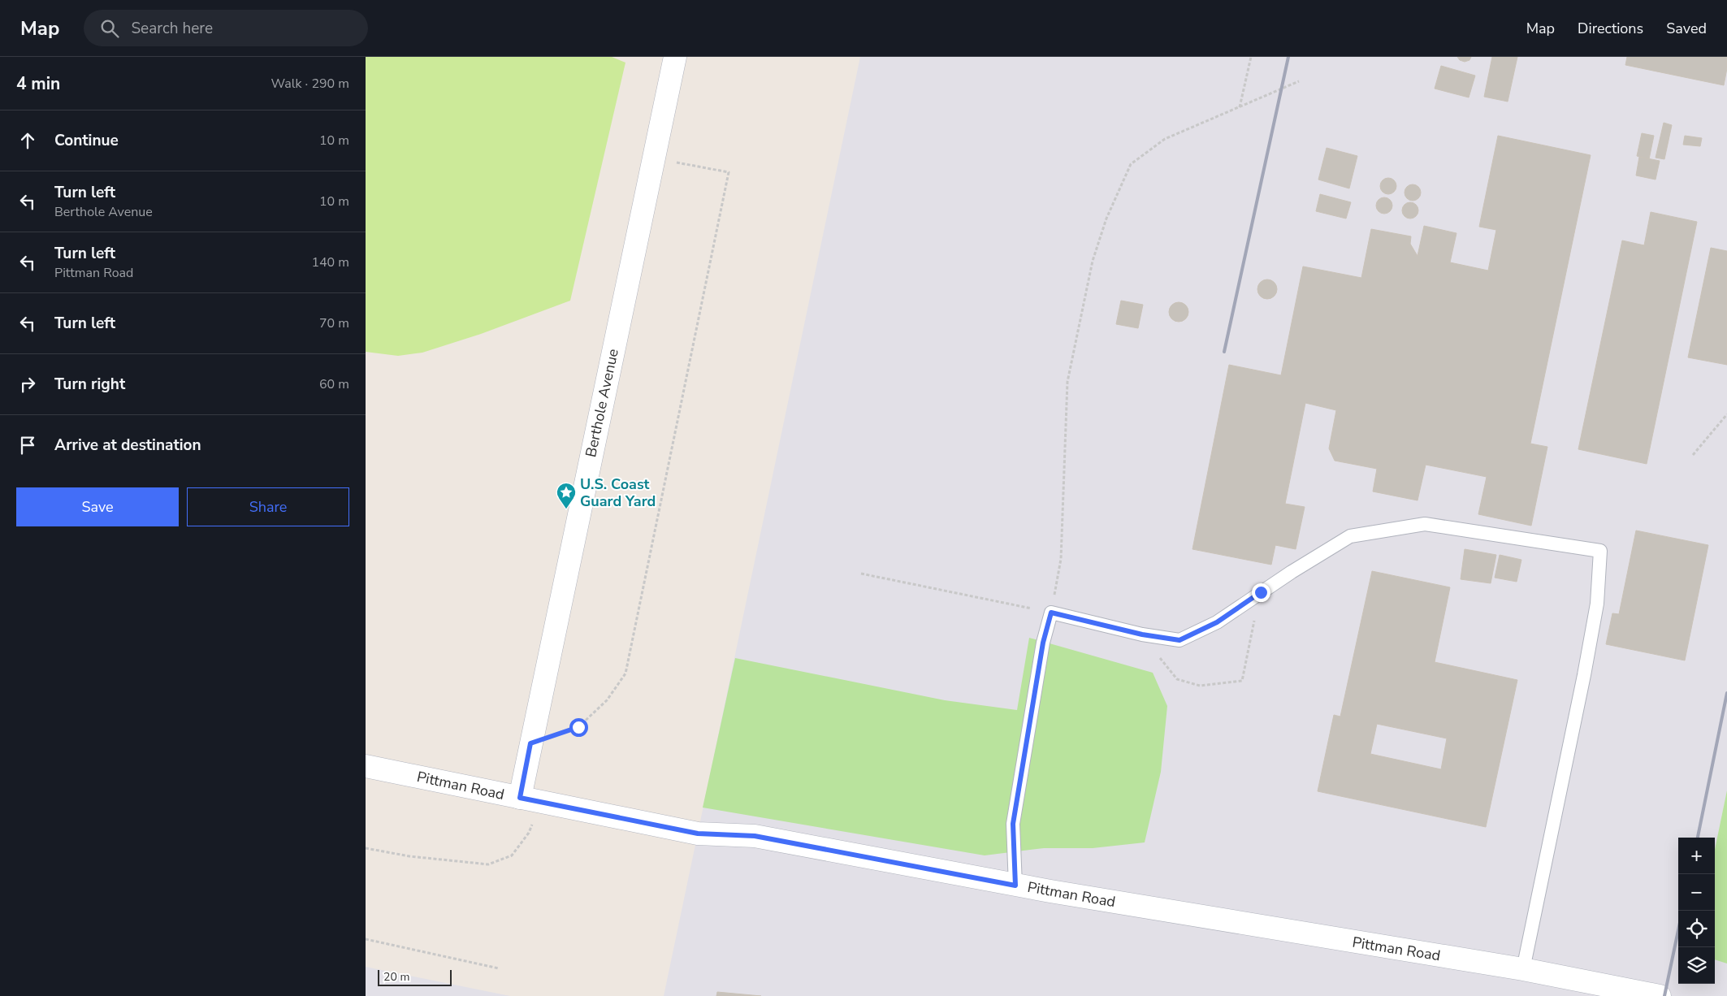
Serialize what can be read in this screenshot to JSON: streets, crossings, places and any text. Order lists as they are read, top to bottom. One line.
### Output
{"streets":{"street":["Berthole Avenue","Pittman Road"]},"crossings":[["Berthole Avenue","Pittman Road"]],"places":{"place":["U.S. Coast Guard Yard"]},"scale_bar":"20 m","page":{"header":"Map","search":"Search here","nav":["Map","Directions","Saved"],"heading":["4 min","Walk · 290 m"],"list":[["Continue","10 m"],["Turn left","Berthole Avenue","10 m"],["Turn left","Pittman Road","140 m"],["Turn left","70 m"],["Turn right","60 m"],"Arrive at destination"],"buttons":["Save","Share"],"map_buttons":["+","−"],"scale":"20 m"}}
